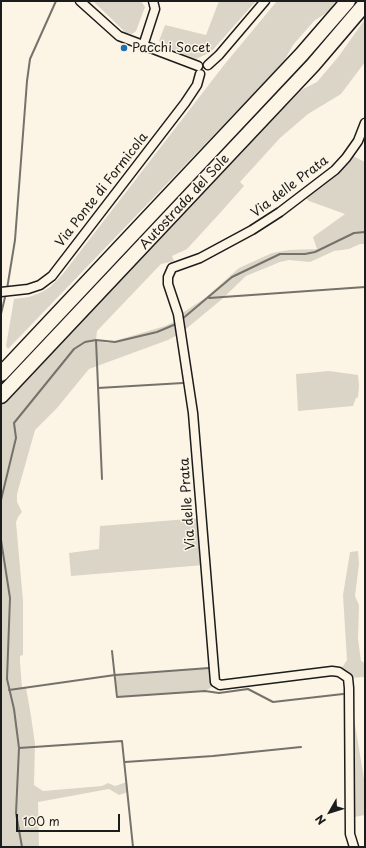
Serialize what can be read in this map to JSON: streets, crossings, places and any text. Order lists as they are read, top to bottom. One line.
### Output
{"streets":{"highway":["Autostrada del Sole"],"street":["Via delle Prata","Via Ponte di Formicola"]},"places":["Pacchi Socet"],"scale_bar":"100 m","north":"bottom left"}
